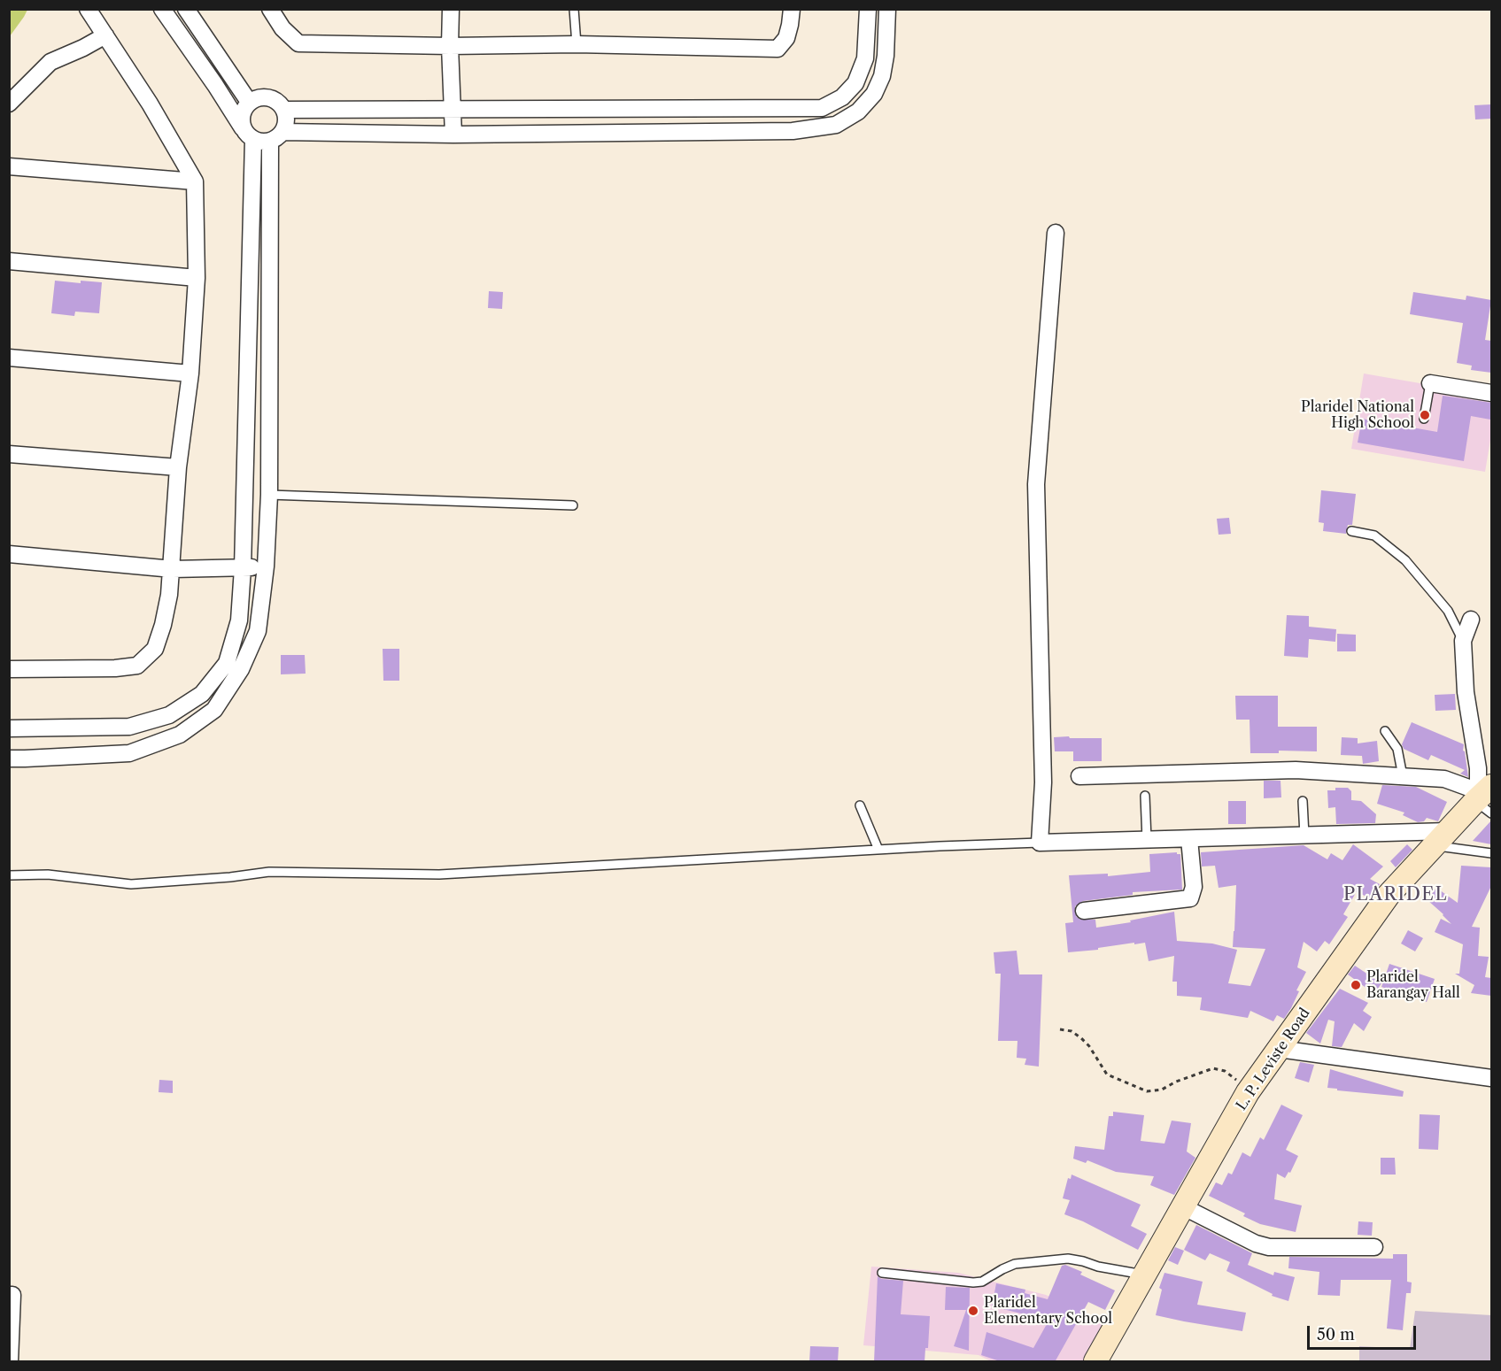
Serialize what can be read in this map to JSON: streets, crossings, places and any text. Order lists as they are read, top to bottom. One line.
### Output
{"streets":{"main road":["L. P. Leviste Road"]},"districts":["PLARIDEL"],"places":["Plaridel National High School","Plaridel Barangay Hall","Plaridel Elementary School"],"scale_bar":"50 m"}
